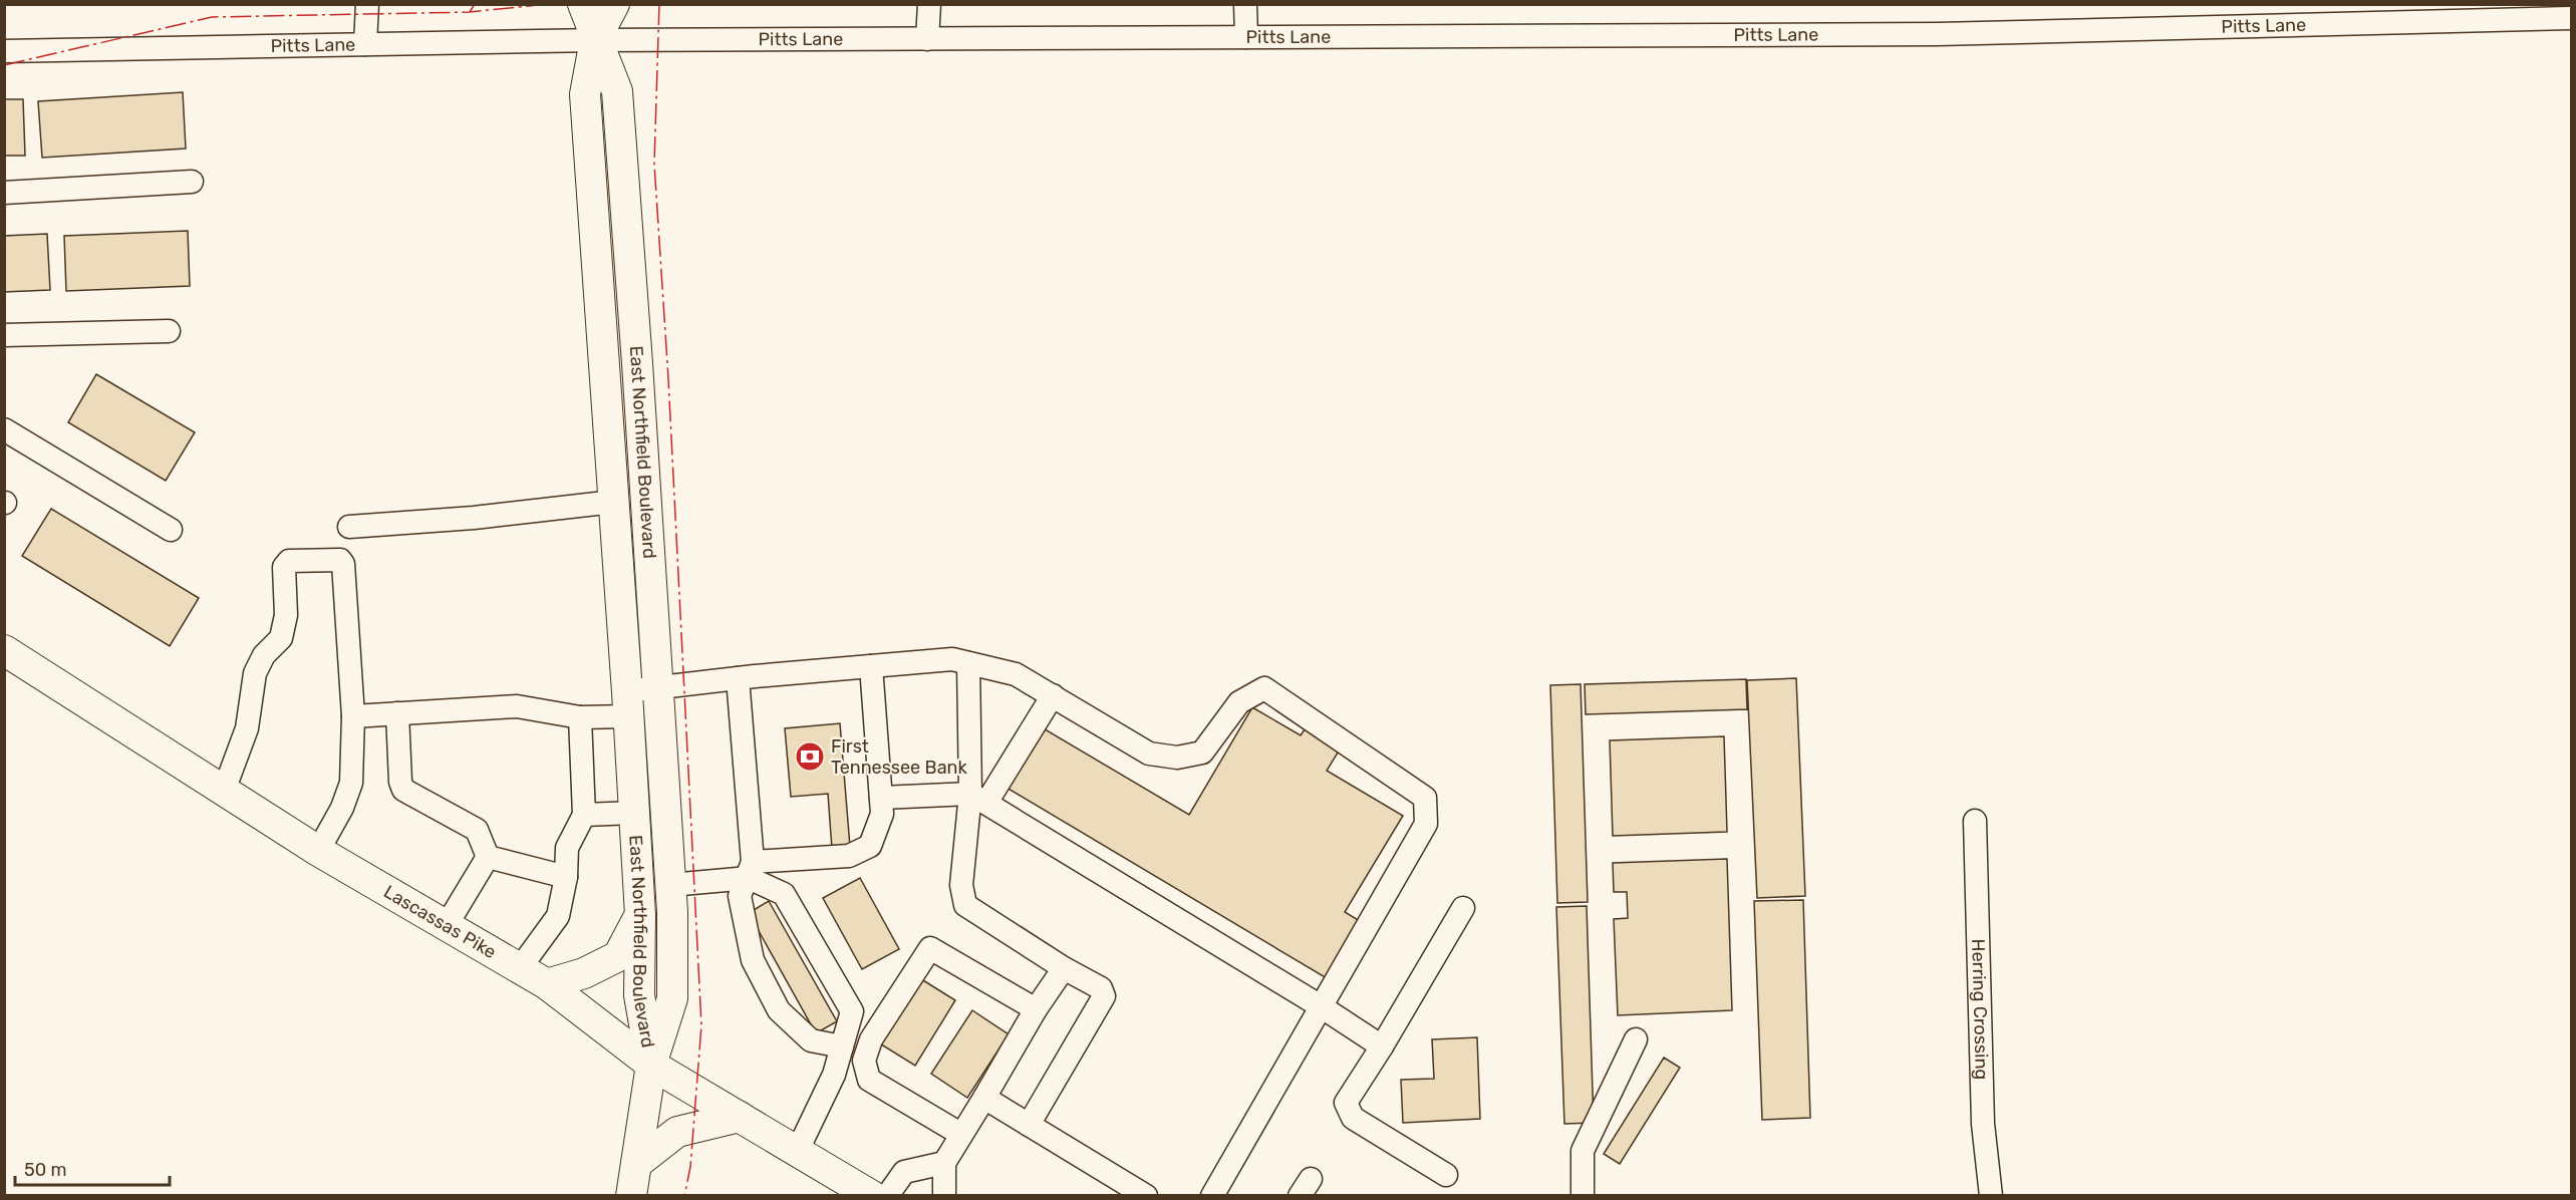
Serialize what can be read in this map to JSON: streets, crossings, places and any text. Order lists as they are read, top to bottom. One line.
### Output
{"streets":{"main road":["East Northfield Boulevard","Lascassas Pike"],"street":["Pitts Lane","Herring Crossing"]},"crossings":[["Pitts Lane","East Northfield Boulevard"],["East Northfield Boulevard","Lascassas Pike"]],"places":{"bank":["First Tennessee Bank"]},"scale_bar":"50 m"}
